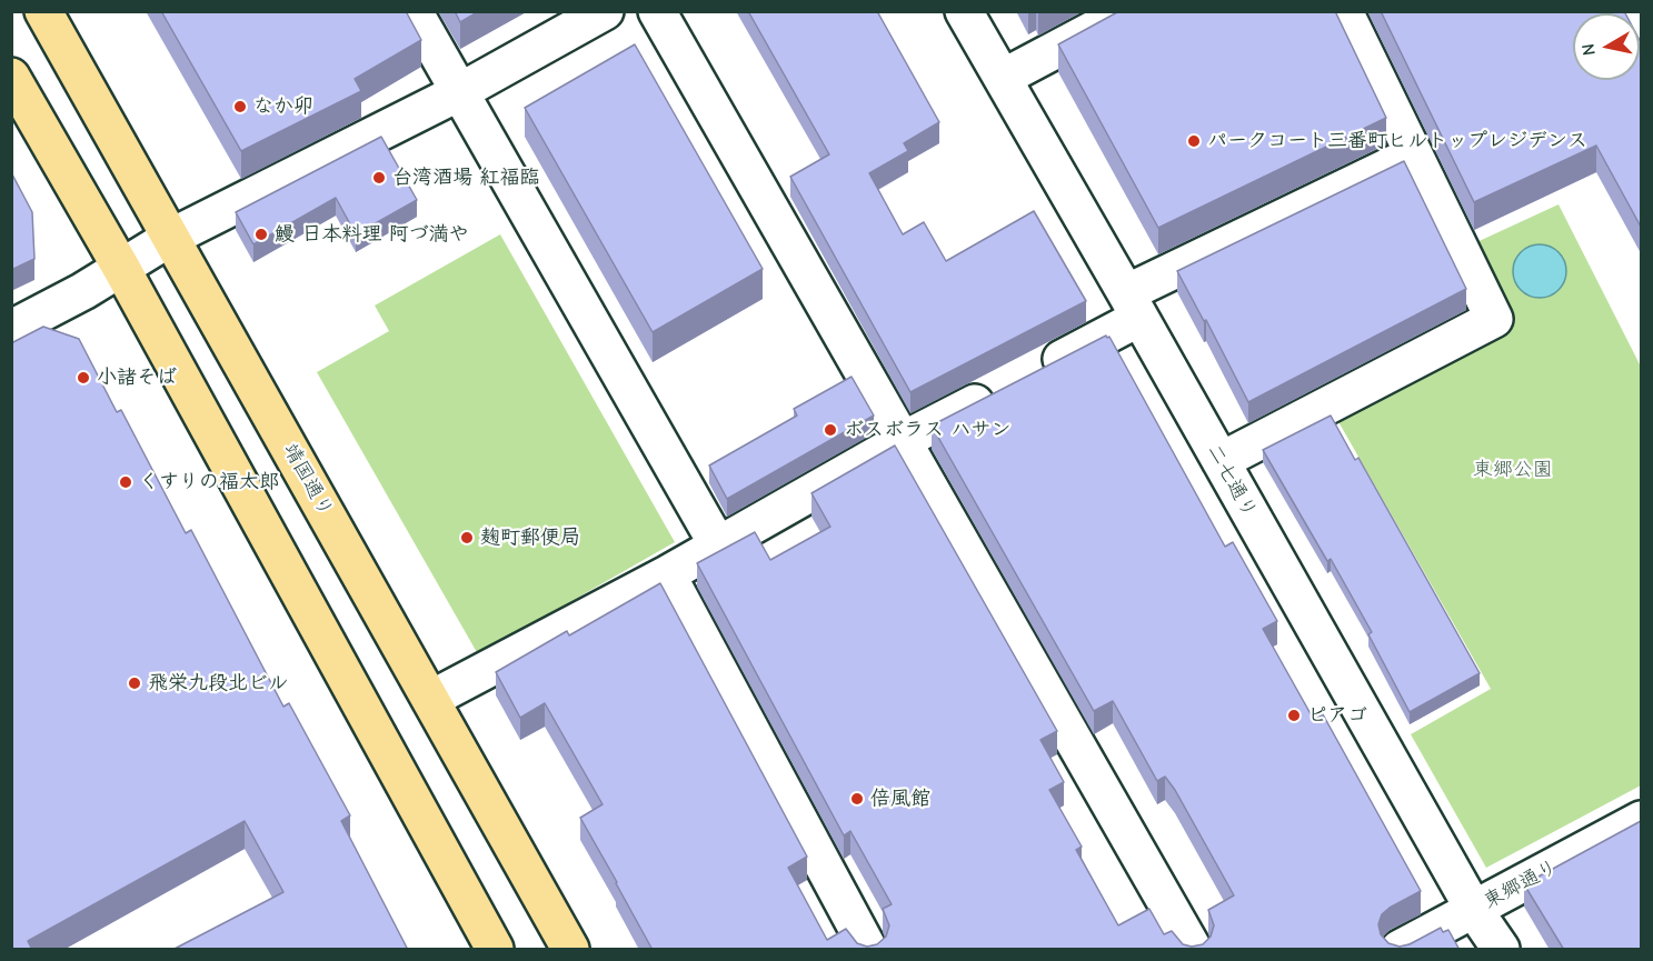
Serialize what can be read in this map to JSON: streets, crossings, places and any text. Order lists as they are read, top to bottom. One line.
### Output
{"streets":{"main road":["靖国通り"],"street":["二七通り","東郷通り"]},"crossings":[["二七通り","東郷通り"]],"parks":["東郷公園"],"places":["なか卯","パークコート三番町ヒルトップレジデンス","台湾酒場 紅福臨","鰻 日本料理 阿づ満や","小諸そば","ボスボラス ハサン","くすりの福太郎","麹町郵便局","飛栄九段北ビル","ピアゴ","倍風館"],"north":"left"}
